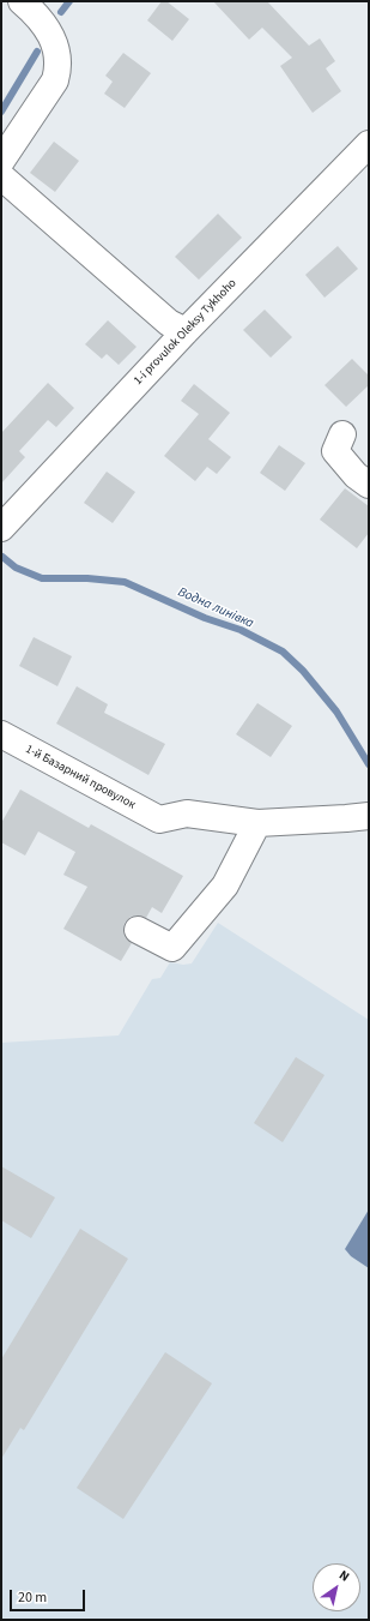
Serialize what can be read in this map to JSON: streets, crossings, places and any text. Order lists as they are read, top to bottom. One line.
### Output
{"streets":{"street":["1-i provulok Oleksy Tykhoho","1-й Базарний провулок"]},"water":["Водна линівка"],"scale_bar":"20 m","north":"top right"}
